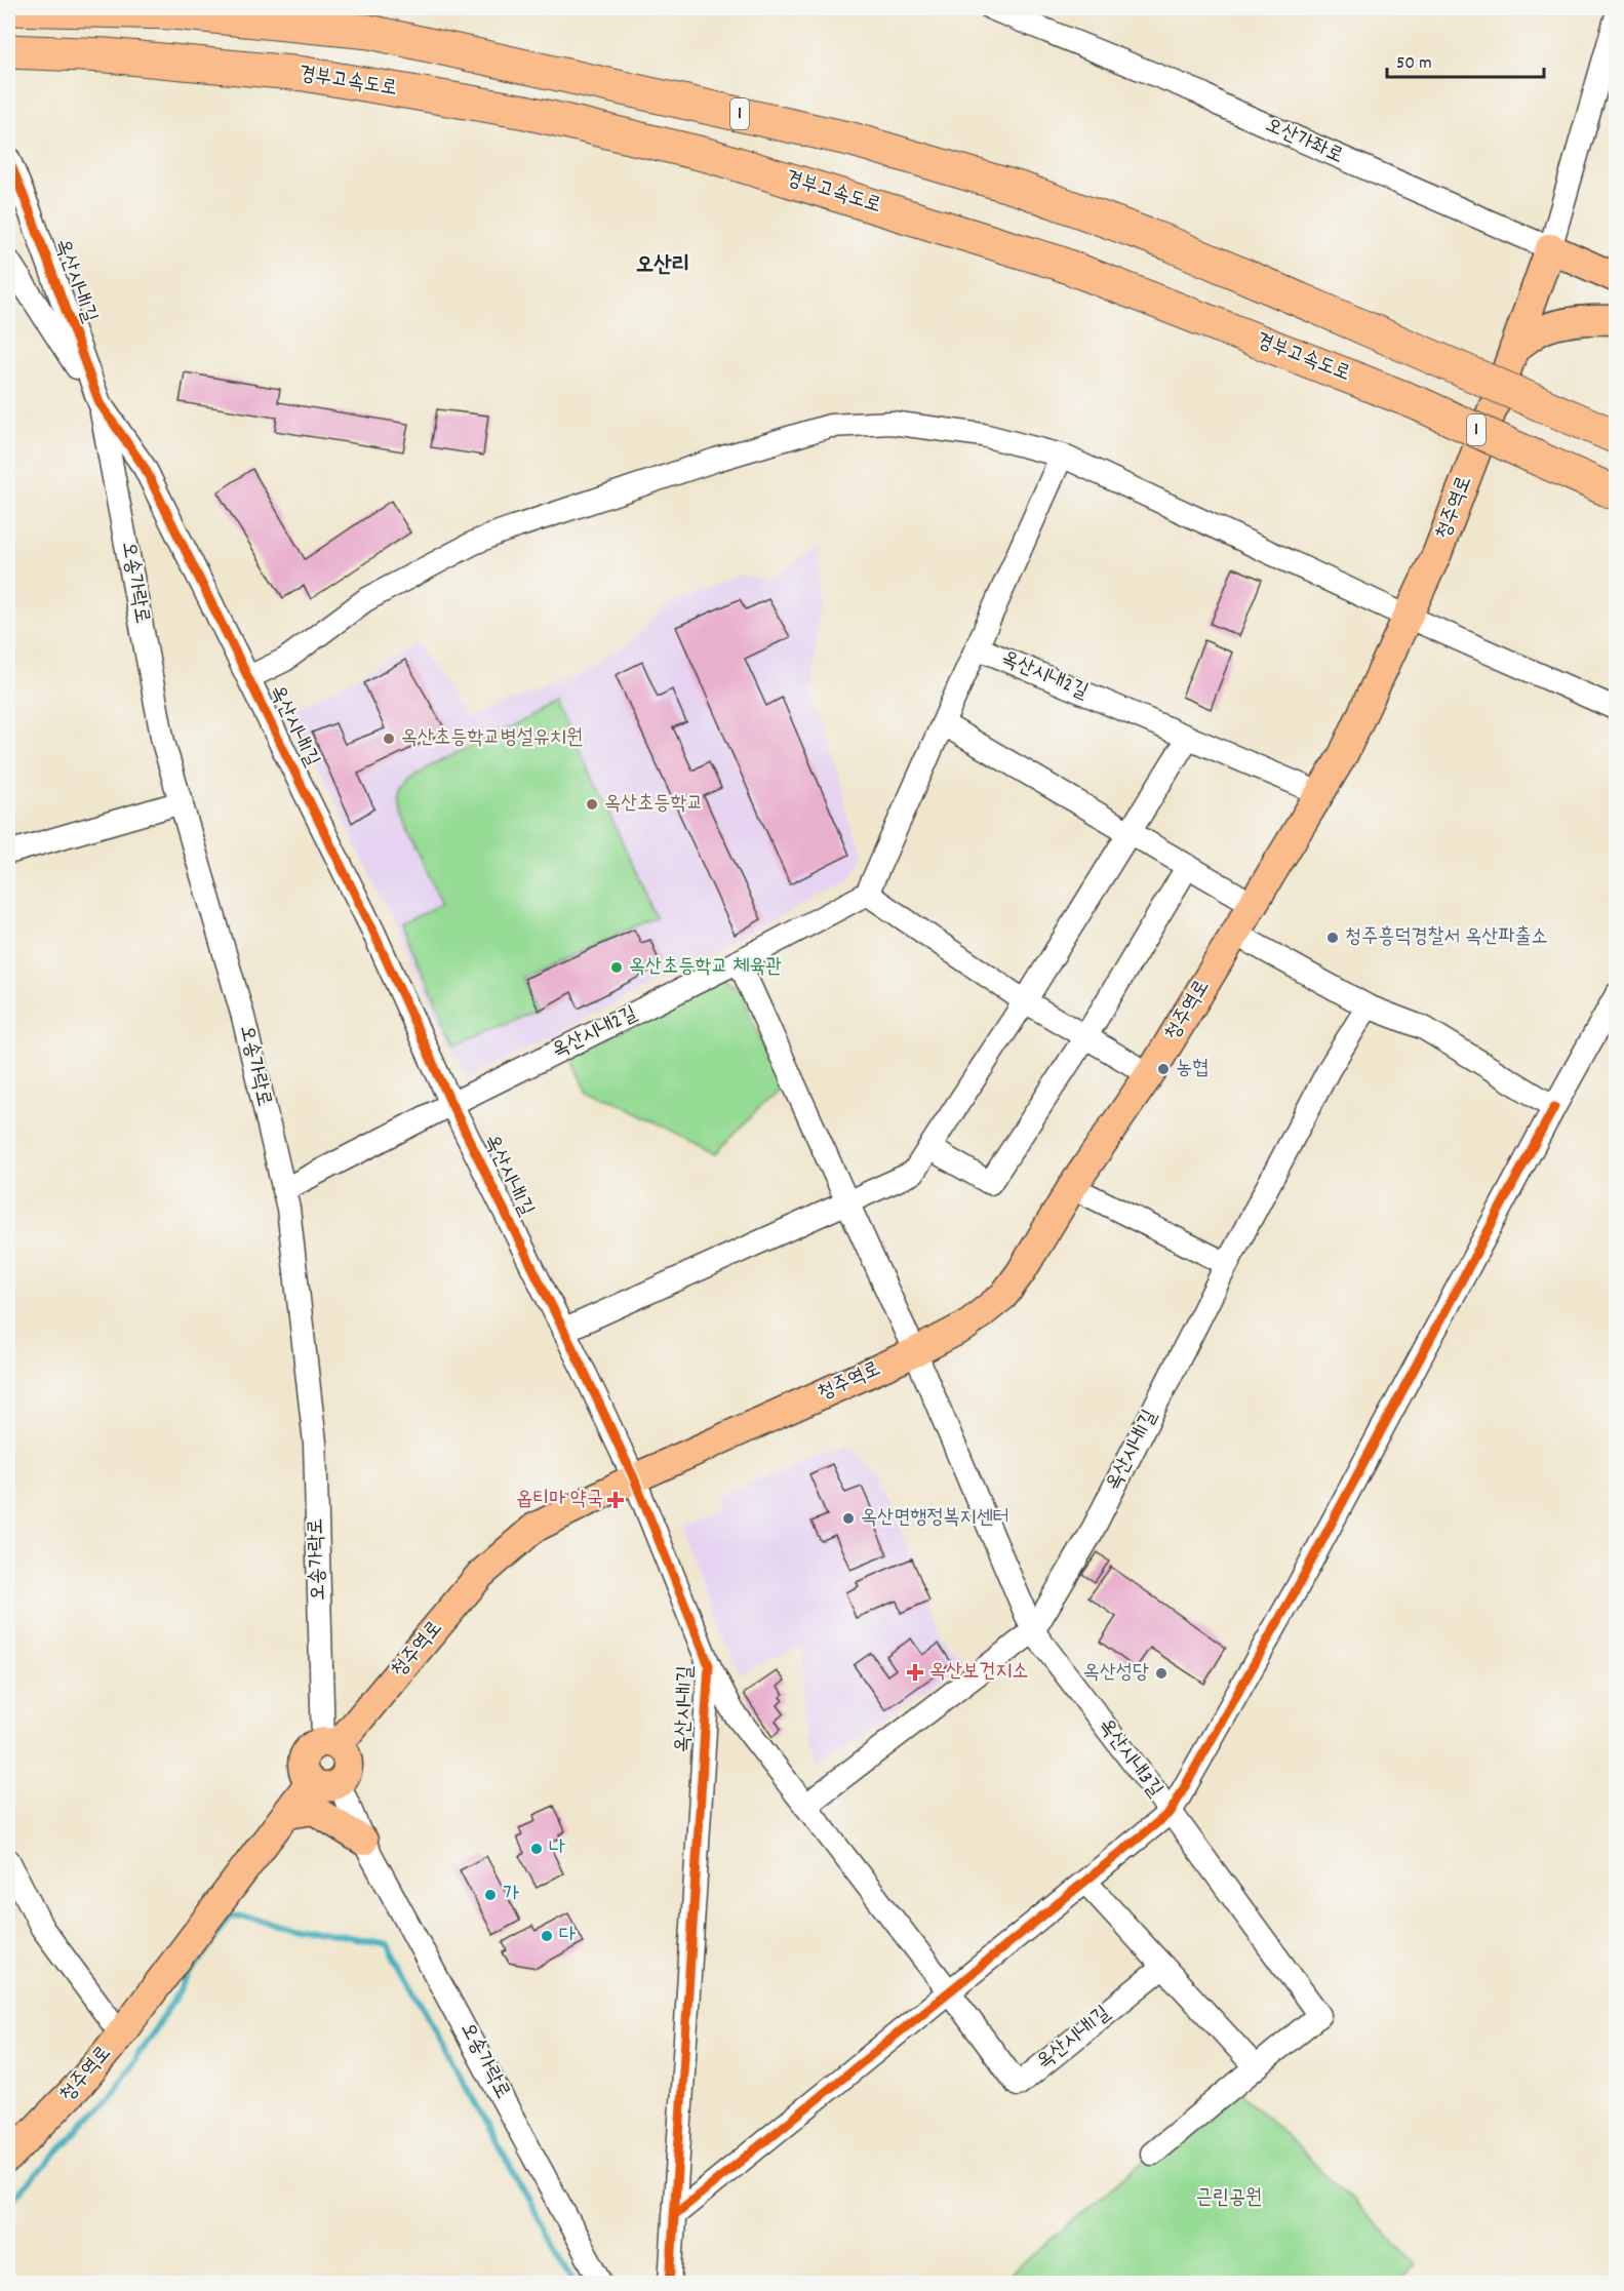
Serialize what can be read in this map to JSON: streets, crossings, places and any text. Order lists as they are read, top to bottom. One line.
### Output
{"streets":{"highway":["경부고속도로","1"],"main road":["오산가좌로","청주역로"],"street":["옥산시내1길","오송가락로","옥산시내2길","옥산시내3길"]},"crossings":[["오산가좌로","청주역로"],["옥산시내1길","청주역로"],["옥산시내1길","오송가락로"],["옥산시내1길","옥산시내2길"],["옥산시내1길","옥산시내3길"],["청주역로","오송가락로"],["청주역로","옥산시내2길"],["청주역로","옥산시내3길"],["오송가락로","옥산시내2길"]],"districts":["오산리"],"parks":["근린공원"],"places":{"other":["옥산초등학교병설유치원","옥산초등학교","청주흥덕경찰서 옥산파출소","옥산초등학교 체육관","농협","옥산면행정복지센터","옥산성당","나","가","다"],"health":["옵티마 약국","옥산보건지소"]},"scale_bar":"50 m"}
